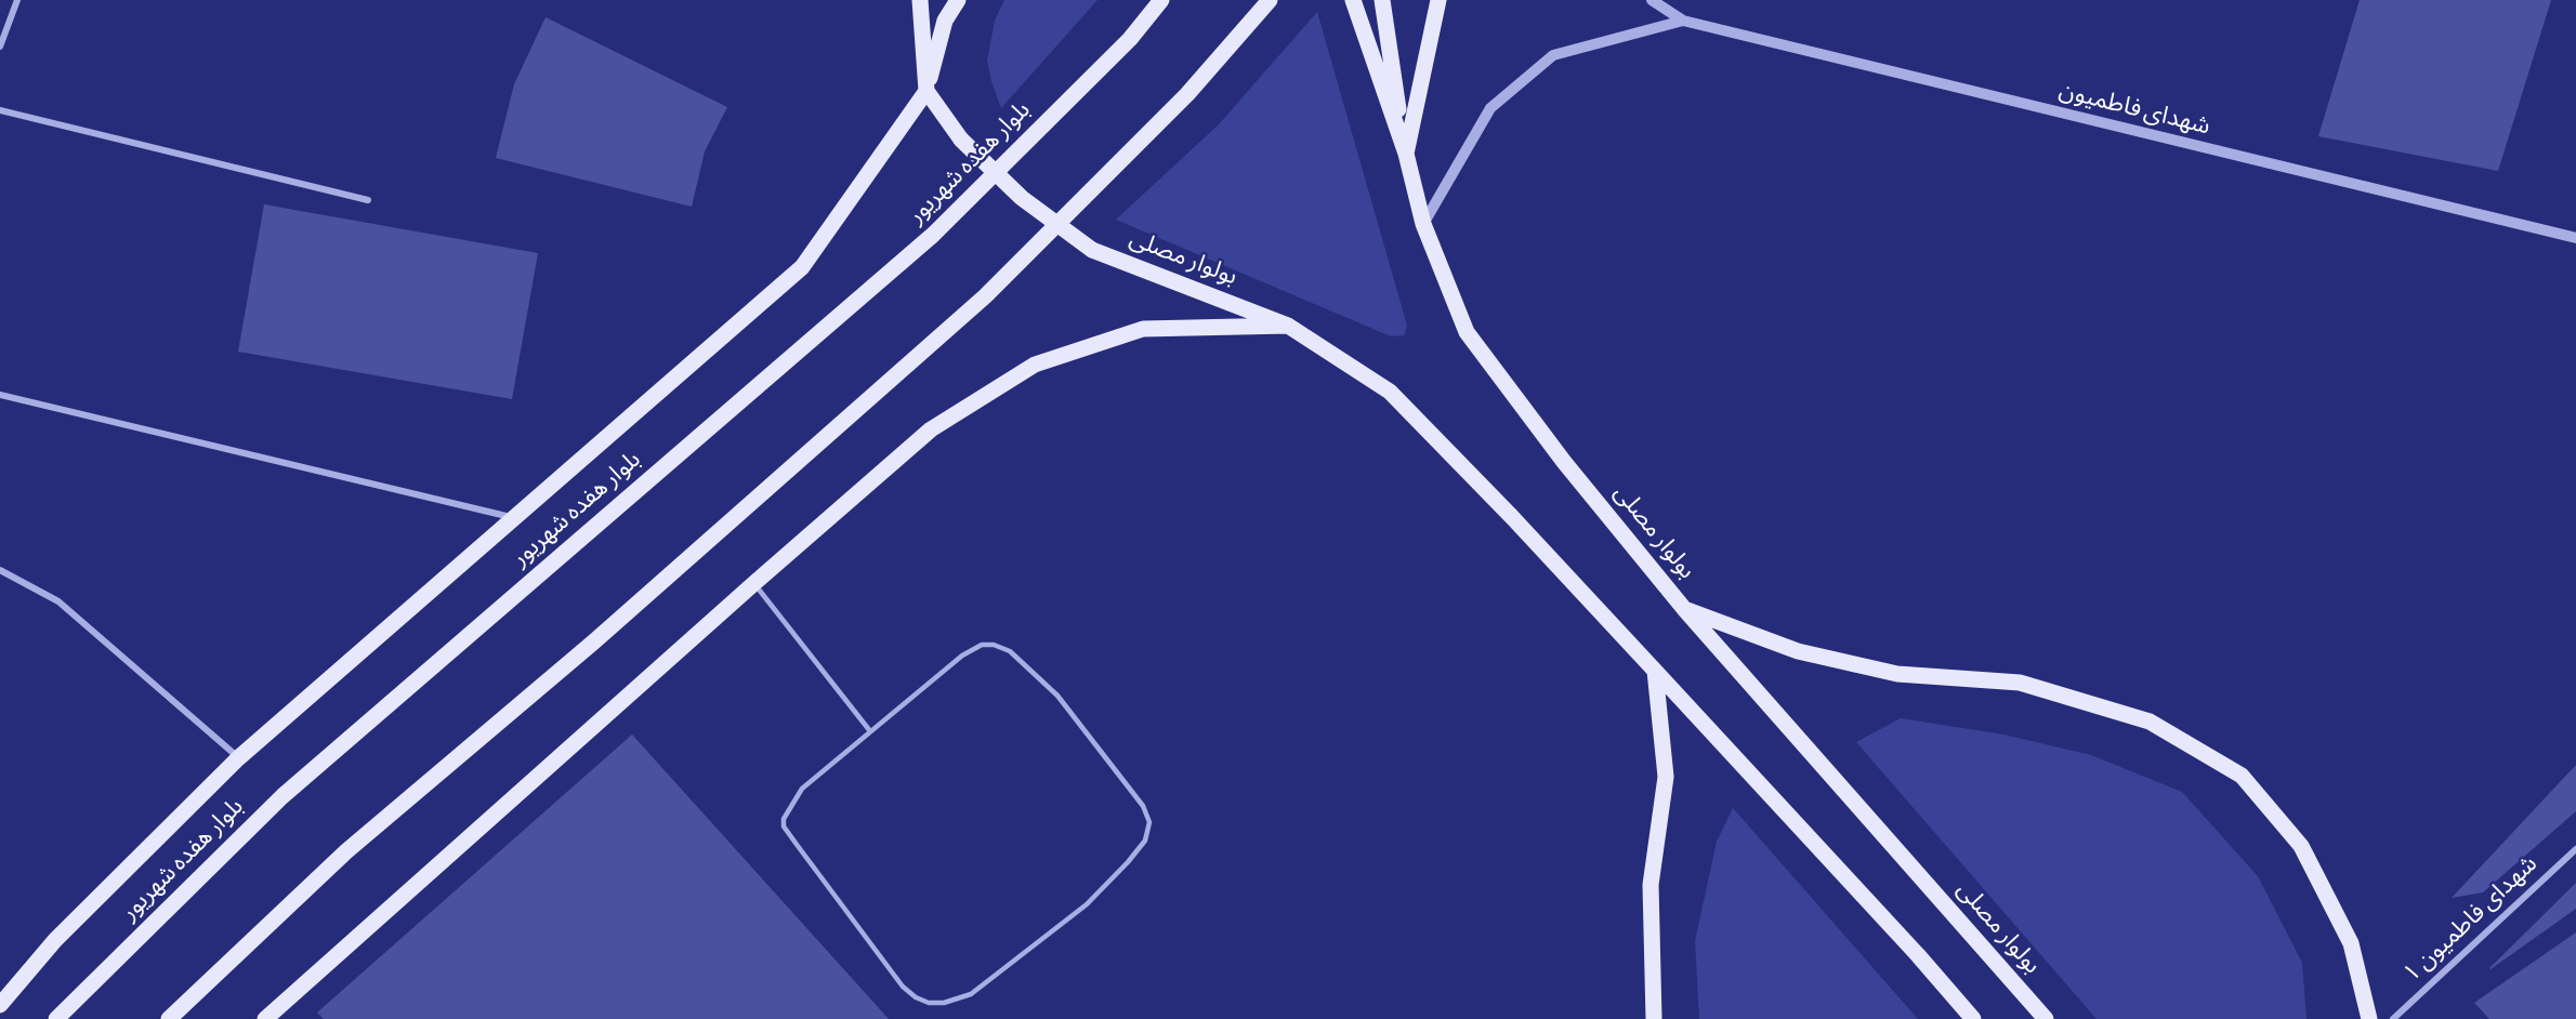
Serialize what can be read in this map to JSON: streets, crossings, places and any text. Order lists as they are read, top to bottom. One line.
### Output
{"streets":{"main road":["بلوار هفده شهریور","بولوار مصلی"],"street":["شهدای فاطمیون","شهدای فاطمیون ۱"]},"crossings":[["شهدای فاطمیون","بولوار مصلی"]]}
